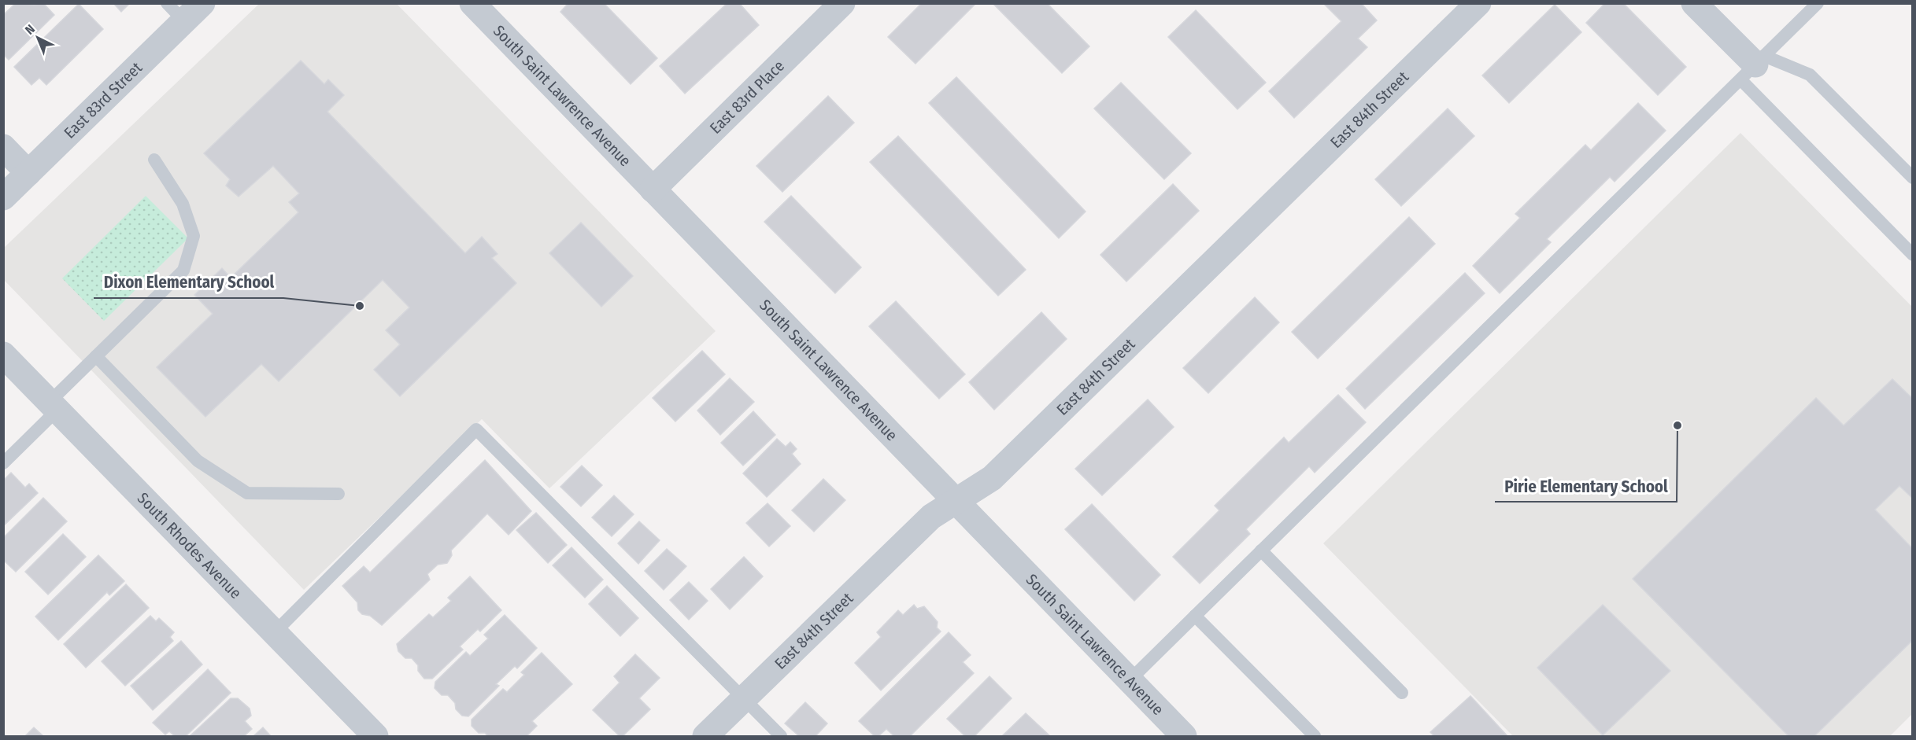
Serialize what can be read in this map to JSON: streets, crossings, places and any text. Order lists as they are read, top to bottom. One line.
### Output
{"streets":{"street":["South Saint Lawrence Avenue","East 83rd Place","East 83rd Street","East 84th Street","South Rhodes Avenue"]},"crossings":[["South Saint Lawrence Avenue","East 83rd Place"],["South Saint Lawrence Avenue","East 84th Street"]],"places":["Dixon Elementary School","Pirie Elementary School"],"north":"top left"}
